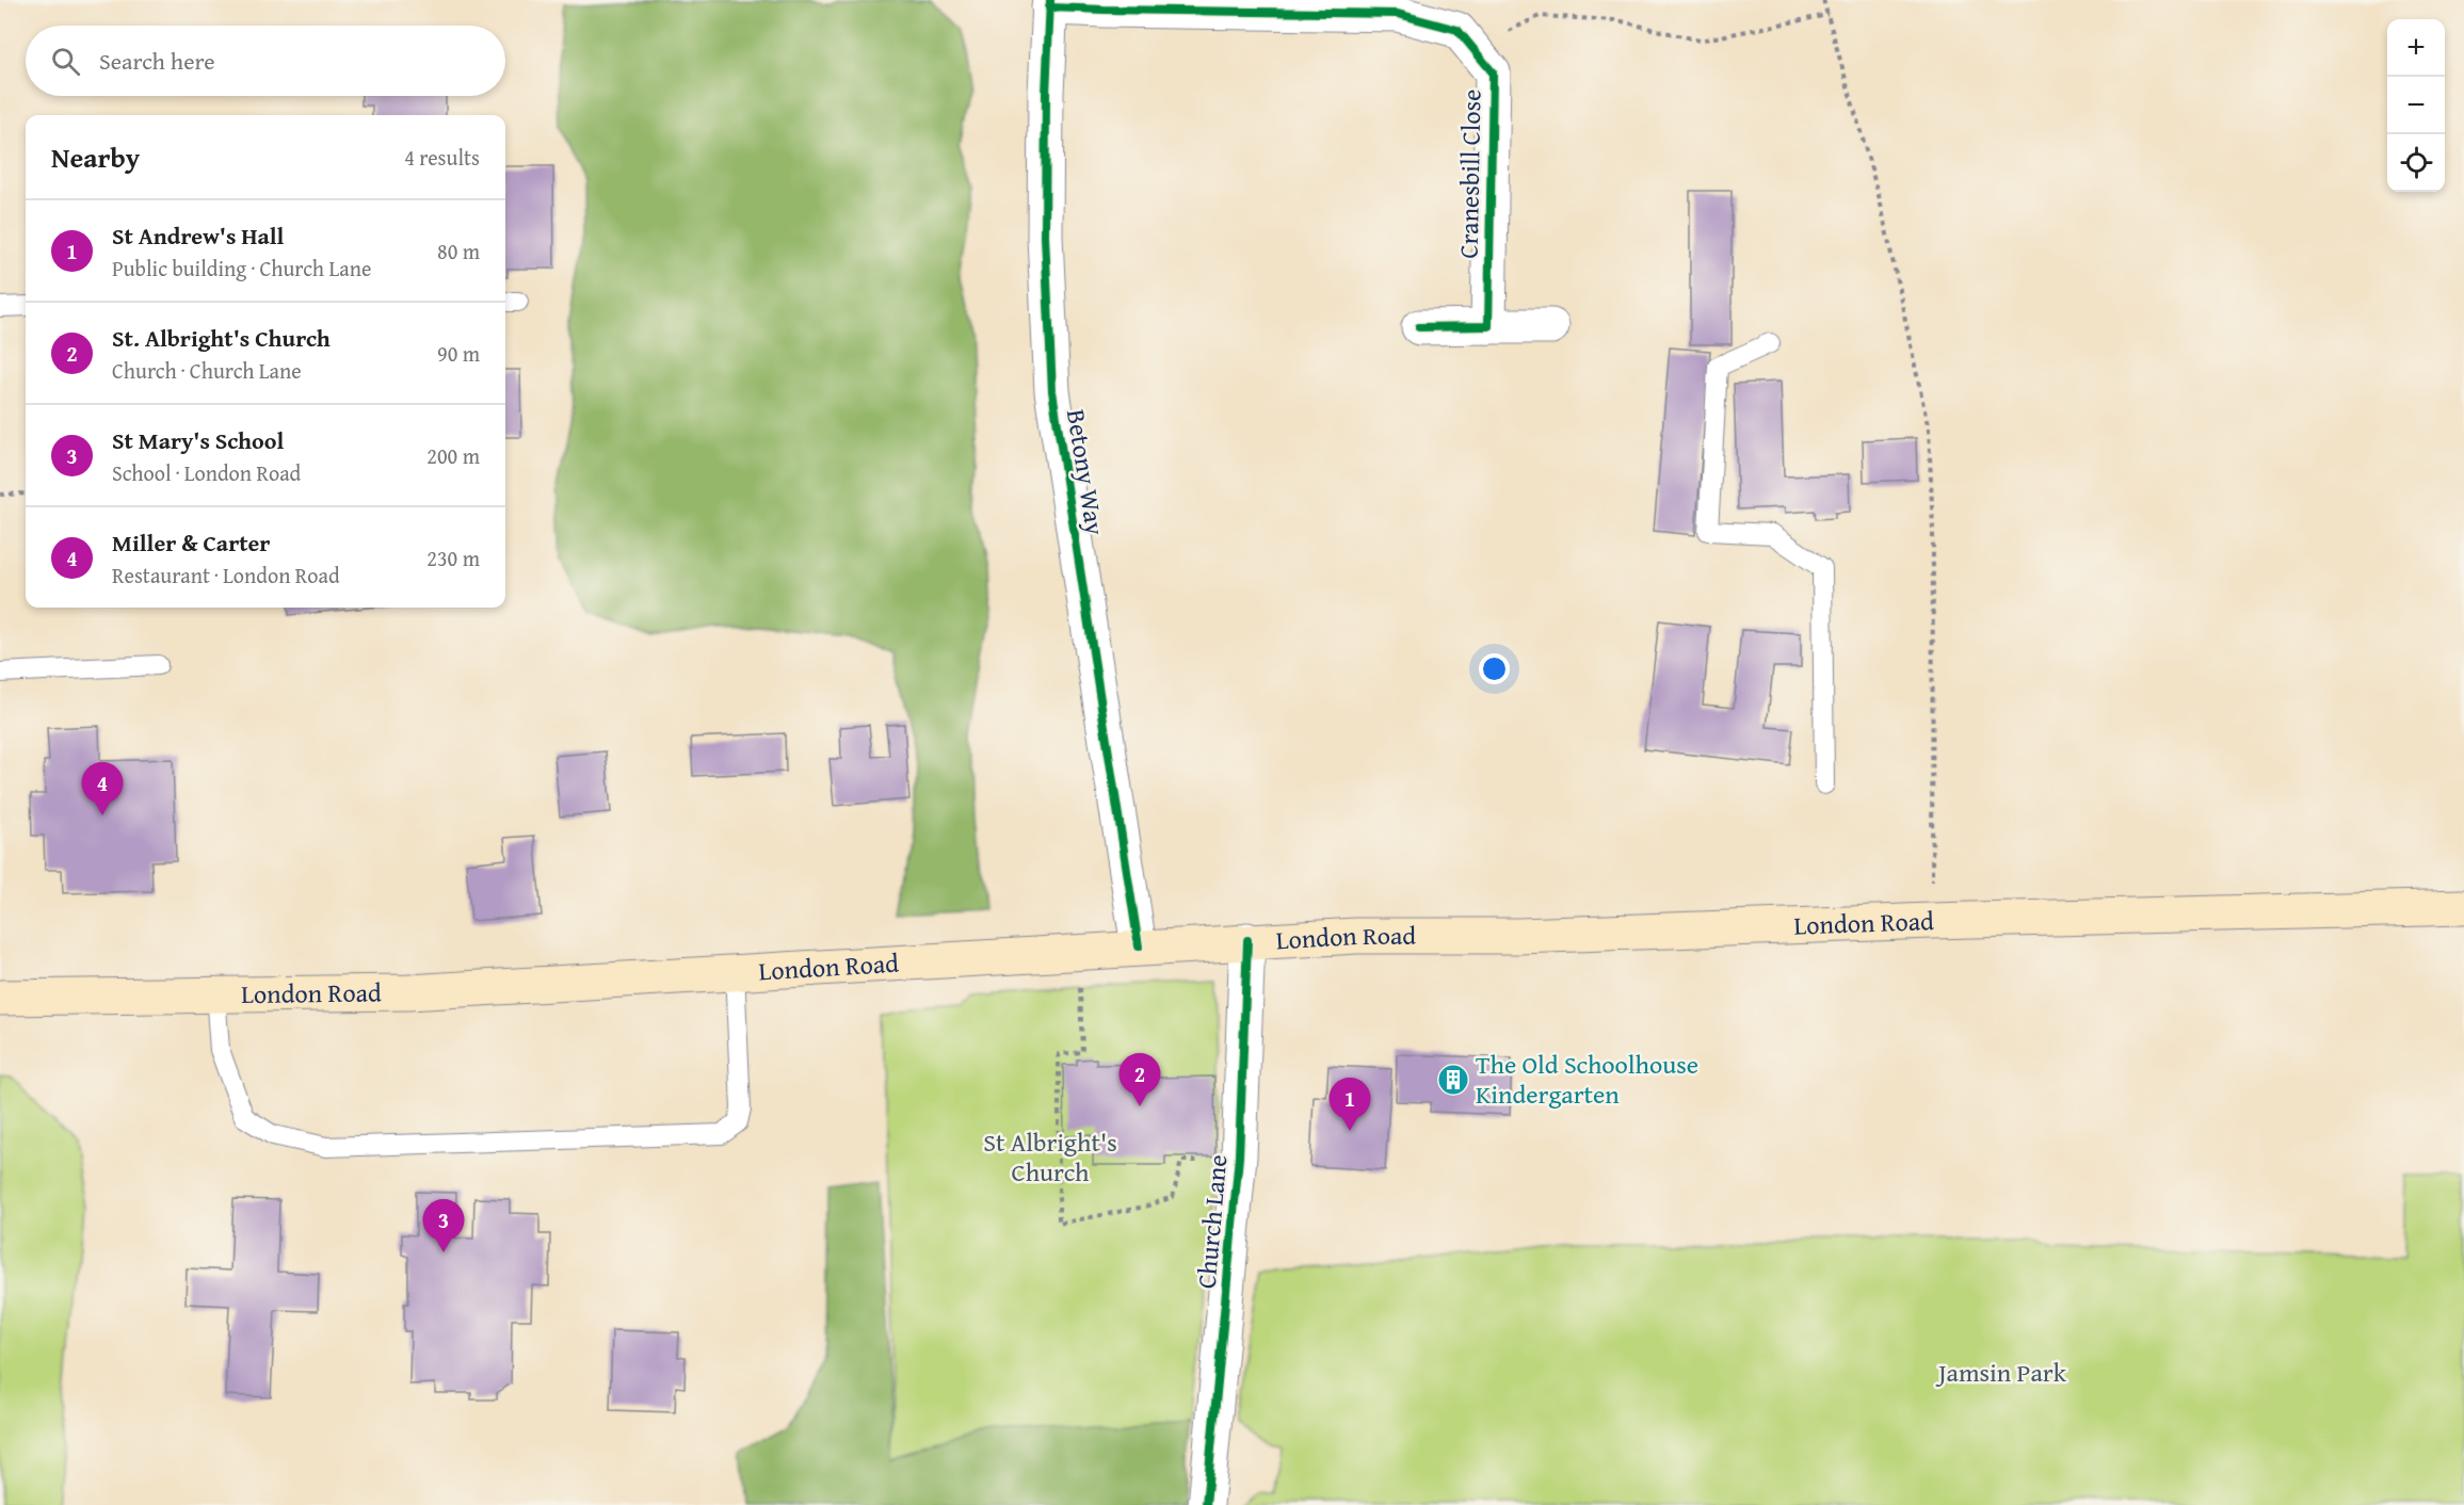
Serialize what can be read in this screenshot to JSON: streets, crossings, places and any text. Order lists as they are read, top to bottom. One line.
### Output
{"streets":{"main road":["London Road"],"street":["Cranesbill Close","Betony Way","Church Lane"]},"crossings":[["Cranesbill Close","Betony Way"],["Betony Way","London Road"],["London Road","Church Lane"]],"parks":["St Albright's Church","Jamsin Park"],"places":{"building":["The Old Schoolhouse Kindergarten"]},"page":{"map_buttons":["+","−"],"search":"Search here","heading":["Nearby","4 results"],"list":[{"mark":"1","name":"St Andrew's Hall","note":"Public building · Church Lane","value":"80 m"},{"mark":"2","name":"St. Albright's Church","note":"Church · Church Lane","value":"90 m"},{"mark":"3","name":"St Mary's School","note":"School · London Road","value":"200 m"},{"mark":"4","name":"Miller & Carter","note":"Restaurant · London Road","value":"230 m"}],"pins":["4","2","1","3"]}}
